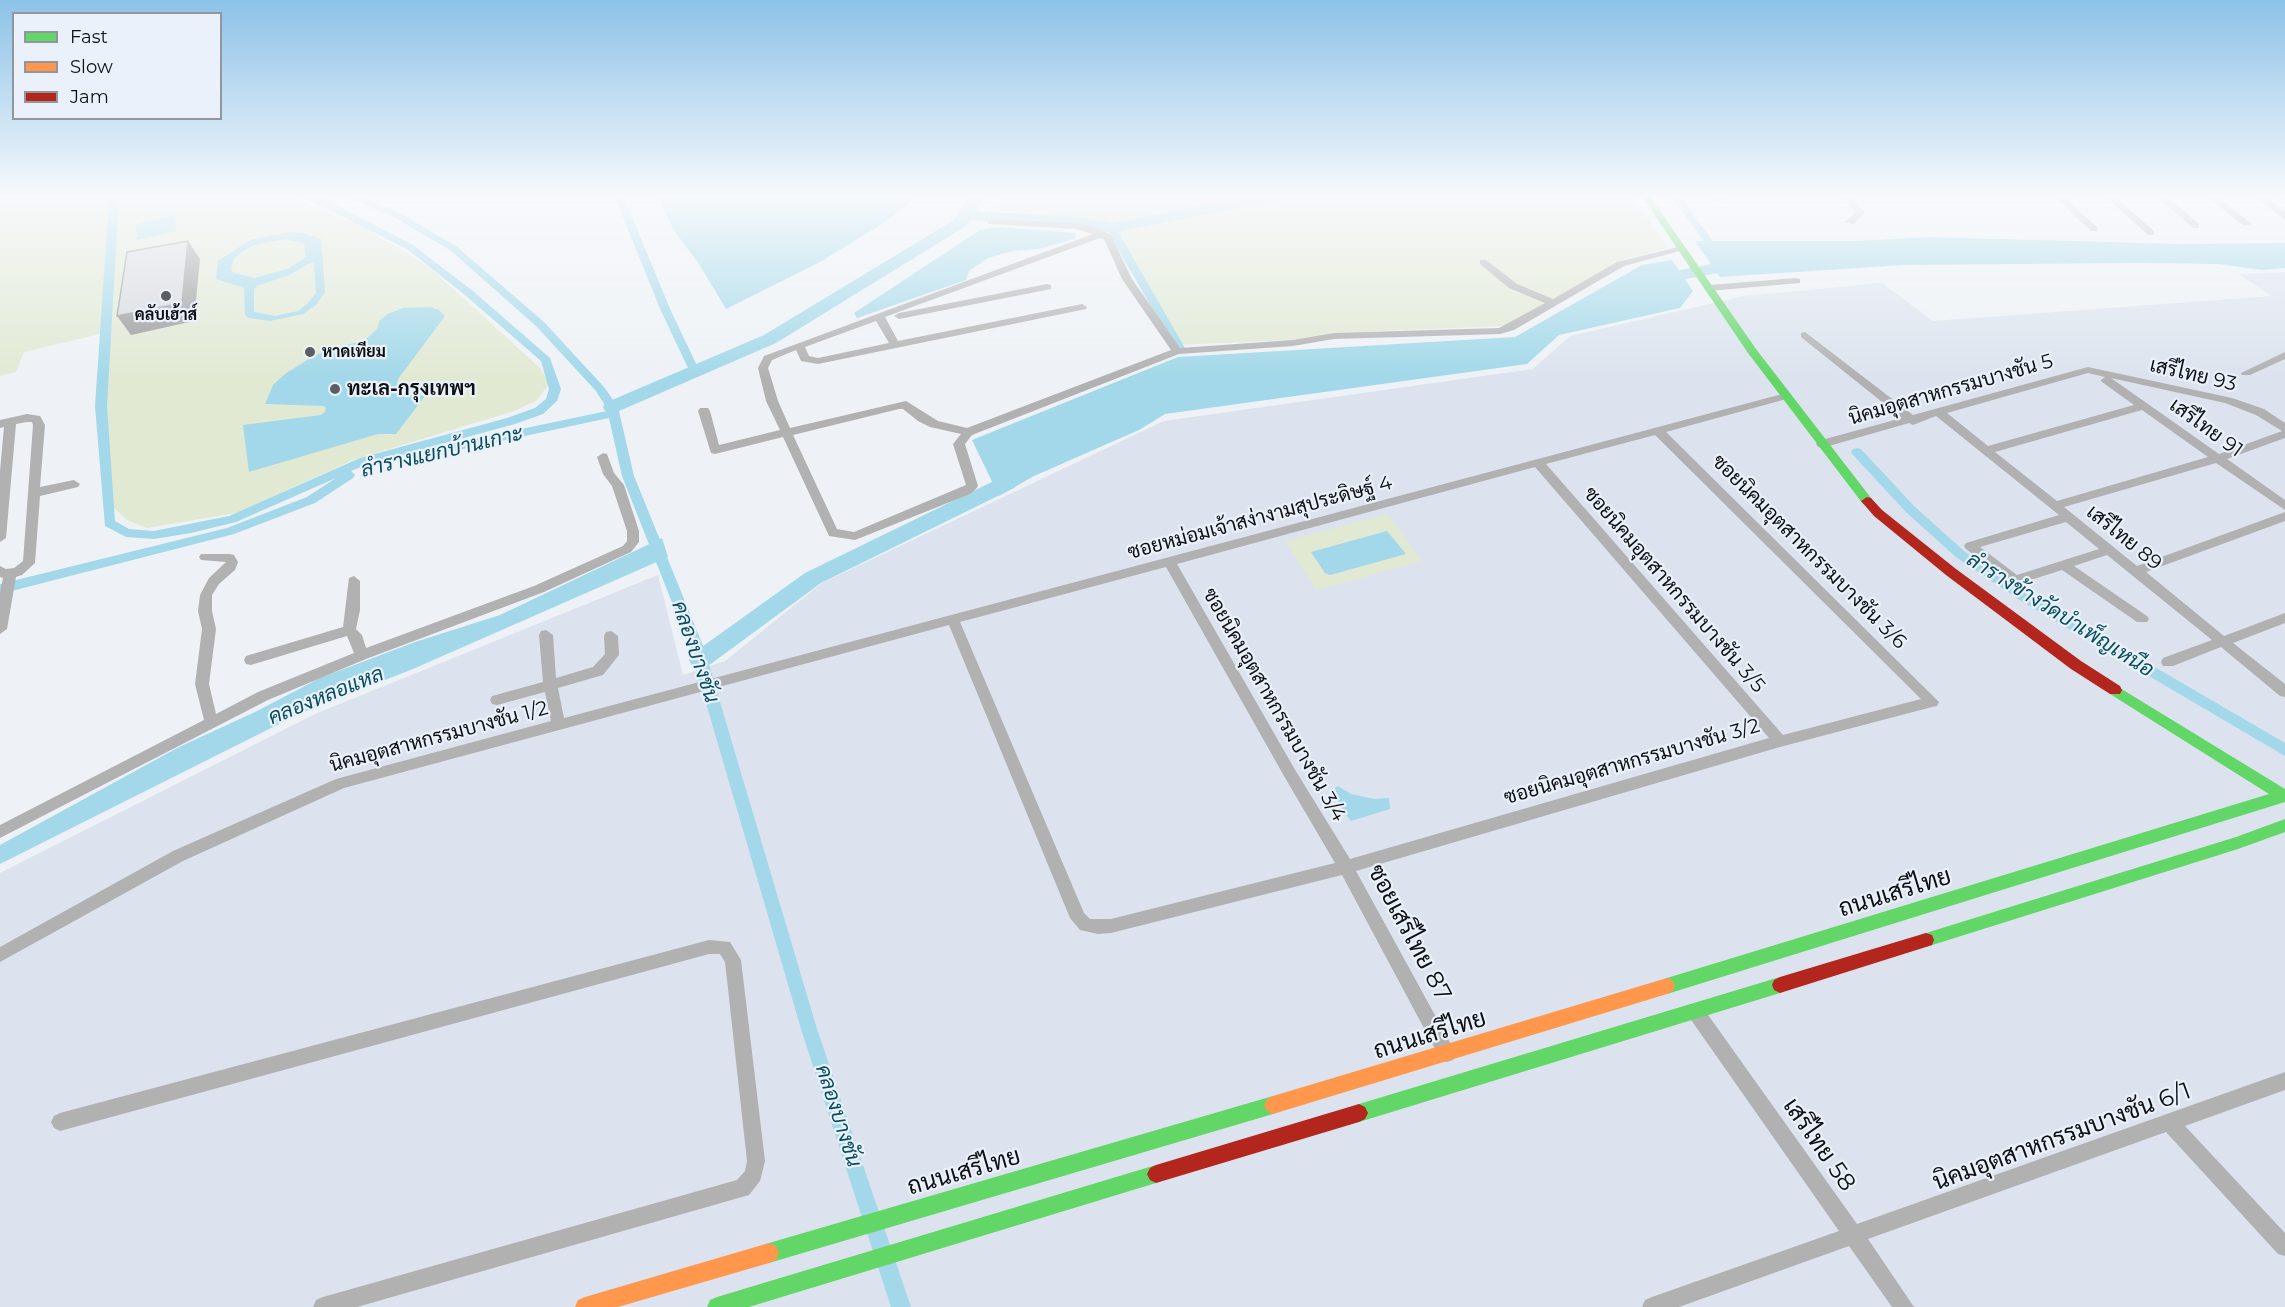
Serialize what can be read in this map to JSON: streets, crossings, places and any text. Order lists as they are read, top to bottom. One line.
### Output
{"streets":{"main road":["ถนนเสรีไทย"],"street":["เสรีไทย 93","นิคมอุตสาหกรรมบางชัน 5","เสรีไทย 91","ซอยหม่อมเจ้าสง่างามสุประดิษฐ์ 4","เสรีไทย 89","ซอยนิคมอุตสาหกรรมบางชัน 3/6","ซอยนิคมอุตสาหกรรมบางชัน 3/5","ซอยนิคมอุตสาหกรรมบางชัน 3/4","นิคมอุตสาหกรรมบางชัน 1/2","ซอยนิคมอุตสาหกรรมบางชัน 3/2","ซอยเสรีไทย 87","นิคมอุตสาหกรรมบางชัน 6/1","เสรีไทย 58"]},"crossings":[["เสรีไทย 93","นิคมอุตสาหกรรมบางชัน 5"],["นิคมอุตสาหกรรมบางชัน 5","เสรีไทย 89"],["ซอยหม่อมเจ้าสง่างามสุประดิษฐ์ 4","ซอยนิคมอุตสาหกรรมบางชัน 3/6"],["ซอยหม่อมเจ้าสง่างามสุประดิษฐ์ 4","ซอยนิคมอุตสาหกรรมบางชัน 3/5"],["ซอยหม่อมเจ้าสง่างามสุประดิษฐ์ 4","ซอยนิคมอุตสาหกรรมบางชัน 3/4"],["ซอยหม่อมเจ้าสง่างามสุประดิษฐ์ 4","นิคมอุตสาหกรรมบางชัน 1/2"],["ซอยหม่อมเจ้าสง่างามสุประดิษฐ์ 4","ซอยนิคมอุตสาหกรรมบางชัน 3/2"],["ซอยนิคมอุตสาหกรรมบางชัน 3/6","ซอยนิคมอุตสาหกรรมบางชัน 3/2"],["ซอยนิคมอุตสาหกรรมบางชัน 3/5","ซอยนิคมอุตสาหกรรมบางชัน 3/2"],["ซอยนิคมอุตสาหกรรมบางชัน 3/4","ซอยนิคมอุตสาหกรรมบางชัน 3/2"],["ซอยนิคมอุตสาหกรรมบางชัน 3/4","ซอยเสรีไทย 87"],["ซอยนิคมอุตสาหกรรมบางชัน 3/2","ซอยเสรีไทย 87"],["ถนนเสรีไทย","ซอยเสรีไทย 87"],["ถนนเสรีไทย","เสรีไทย 58"],["นิคมอุตสาหกรรมบางชัน 6/1","เสรีไทย 58"]],"water":["ลำรางแยกบ้านเกาะ","ลำรางข้างวัดบำเพ็ญเหนือ","คลองบางชัน","คลองหลอแหล"],"places":["คลับเฮ้าส์","หาดเทียม","ทะเล-กรุงเทพฯ"],"legend":["Fast","Slow","Jam"]}
